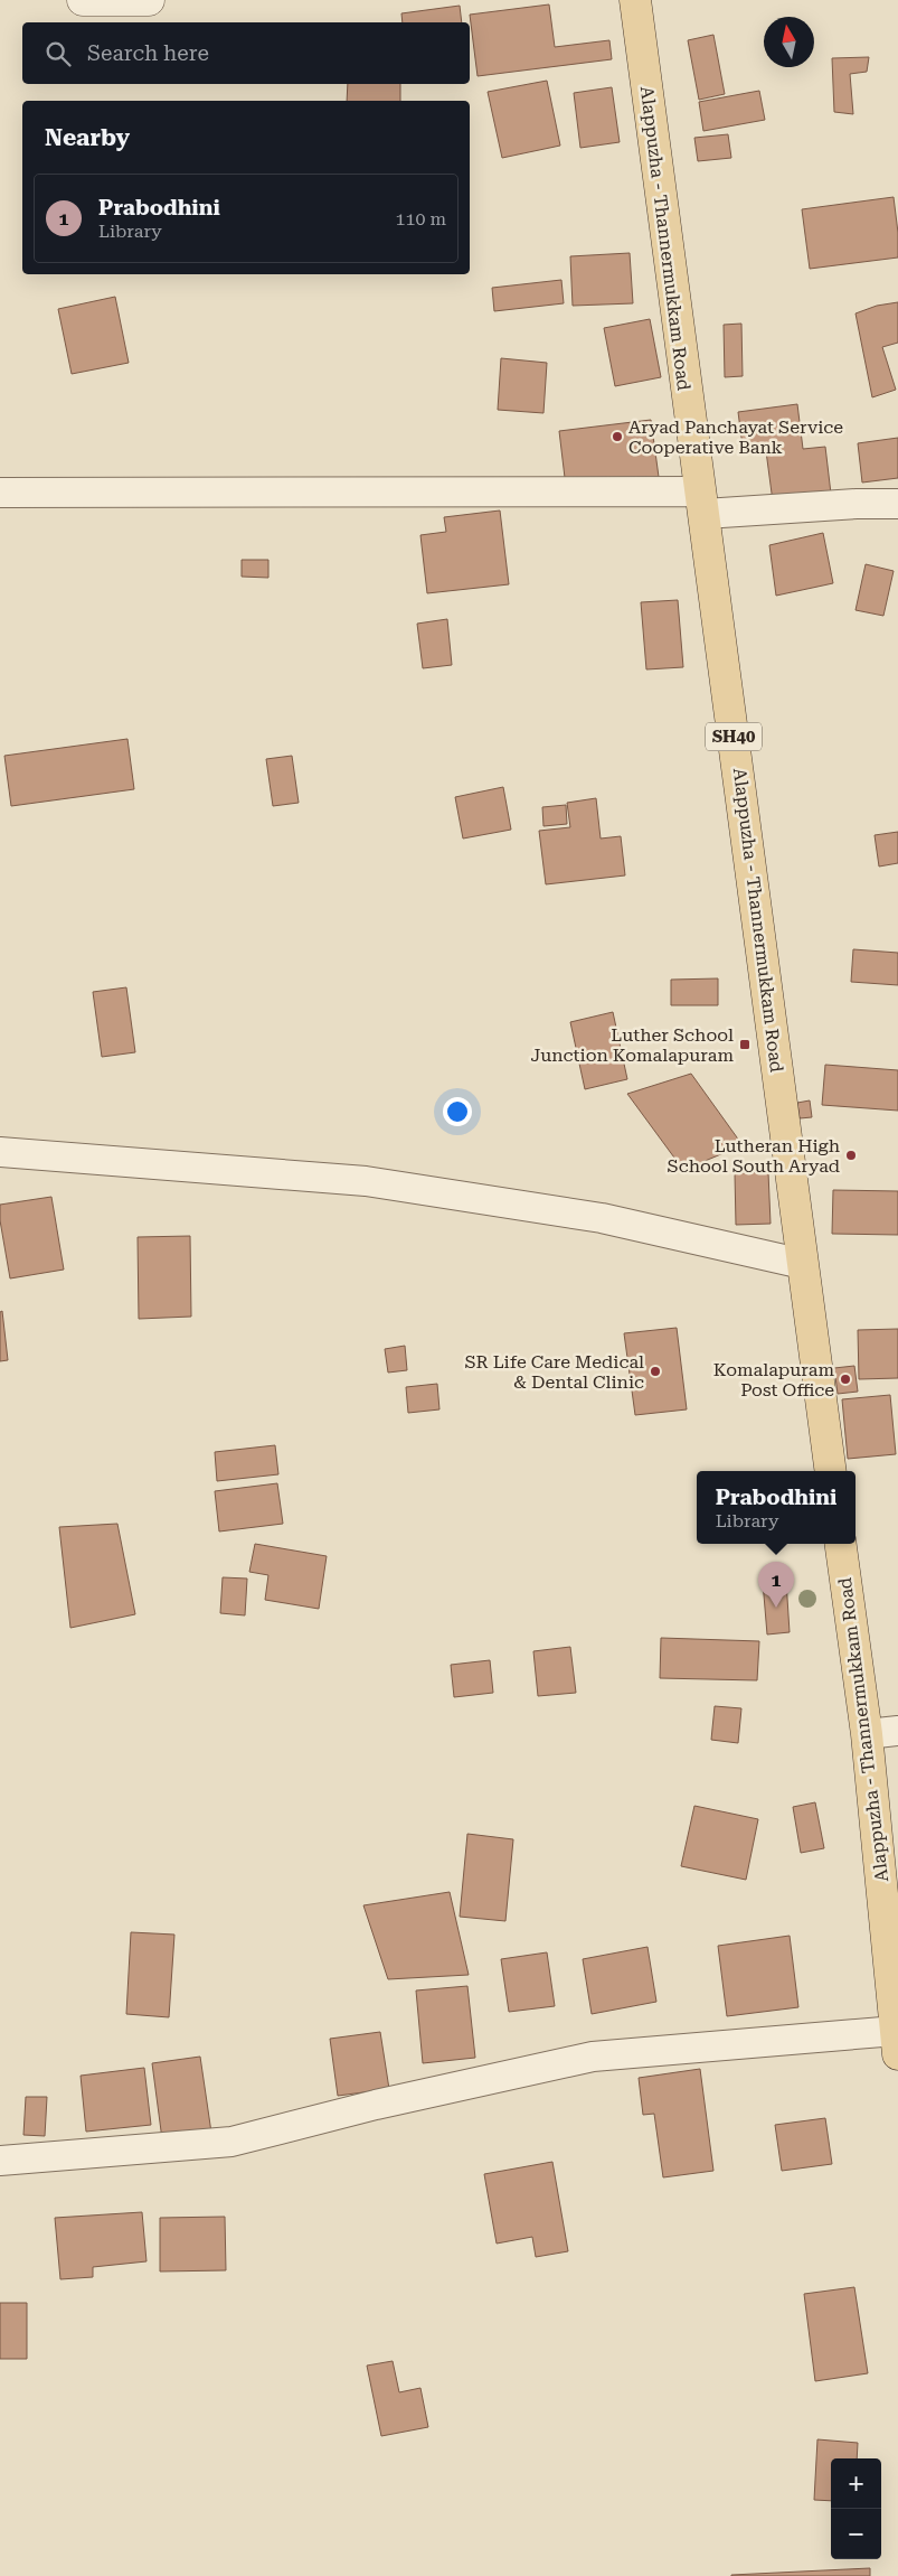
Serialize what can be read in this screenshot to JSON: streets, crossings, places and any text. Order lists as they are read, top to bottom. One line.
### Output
{"streets":{"main road":["Alappuzha - Thannermukkam Road","SH40"]},"places":{"other":["Aryad Panchayat Service Cooperative Bank","Lutheran High School South Aryad","SR Life Care Medical & Dental Clinic","Komalapuram Post Office"],"transit":["Luther School Junction Komalapuram"]},"north":"top","page":{"search":"Search here","heading":"Nearby","list":[{"mark":"1","name":"Prabodhini","note":"Library","value":"110 m"}],"popup":["Prabodhini","Library"],"pins":"1","map_buttons":["+","−"]}}
